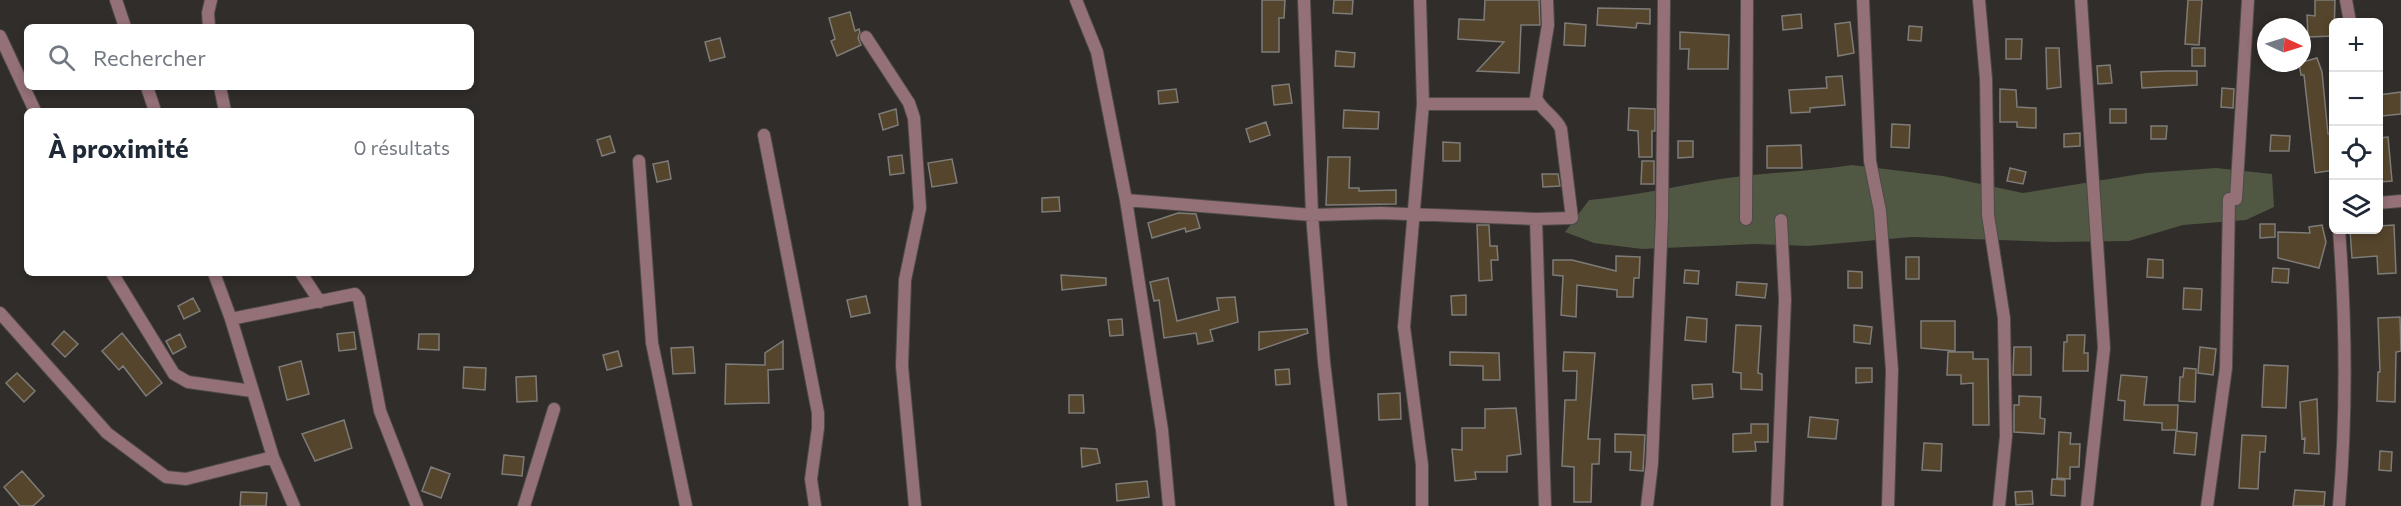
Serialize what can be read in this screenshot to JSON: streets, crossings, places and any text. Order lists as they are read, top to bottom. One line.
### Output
{"north":"right","page":{"map_buttons":["+","−"],"search":"Rechercher","heading":["À proximité","0 résultats"]}}
